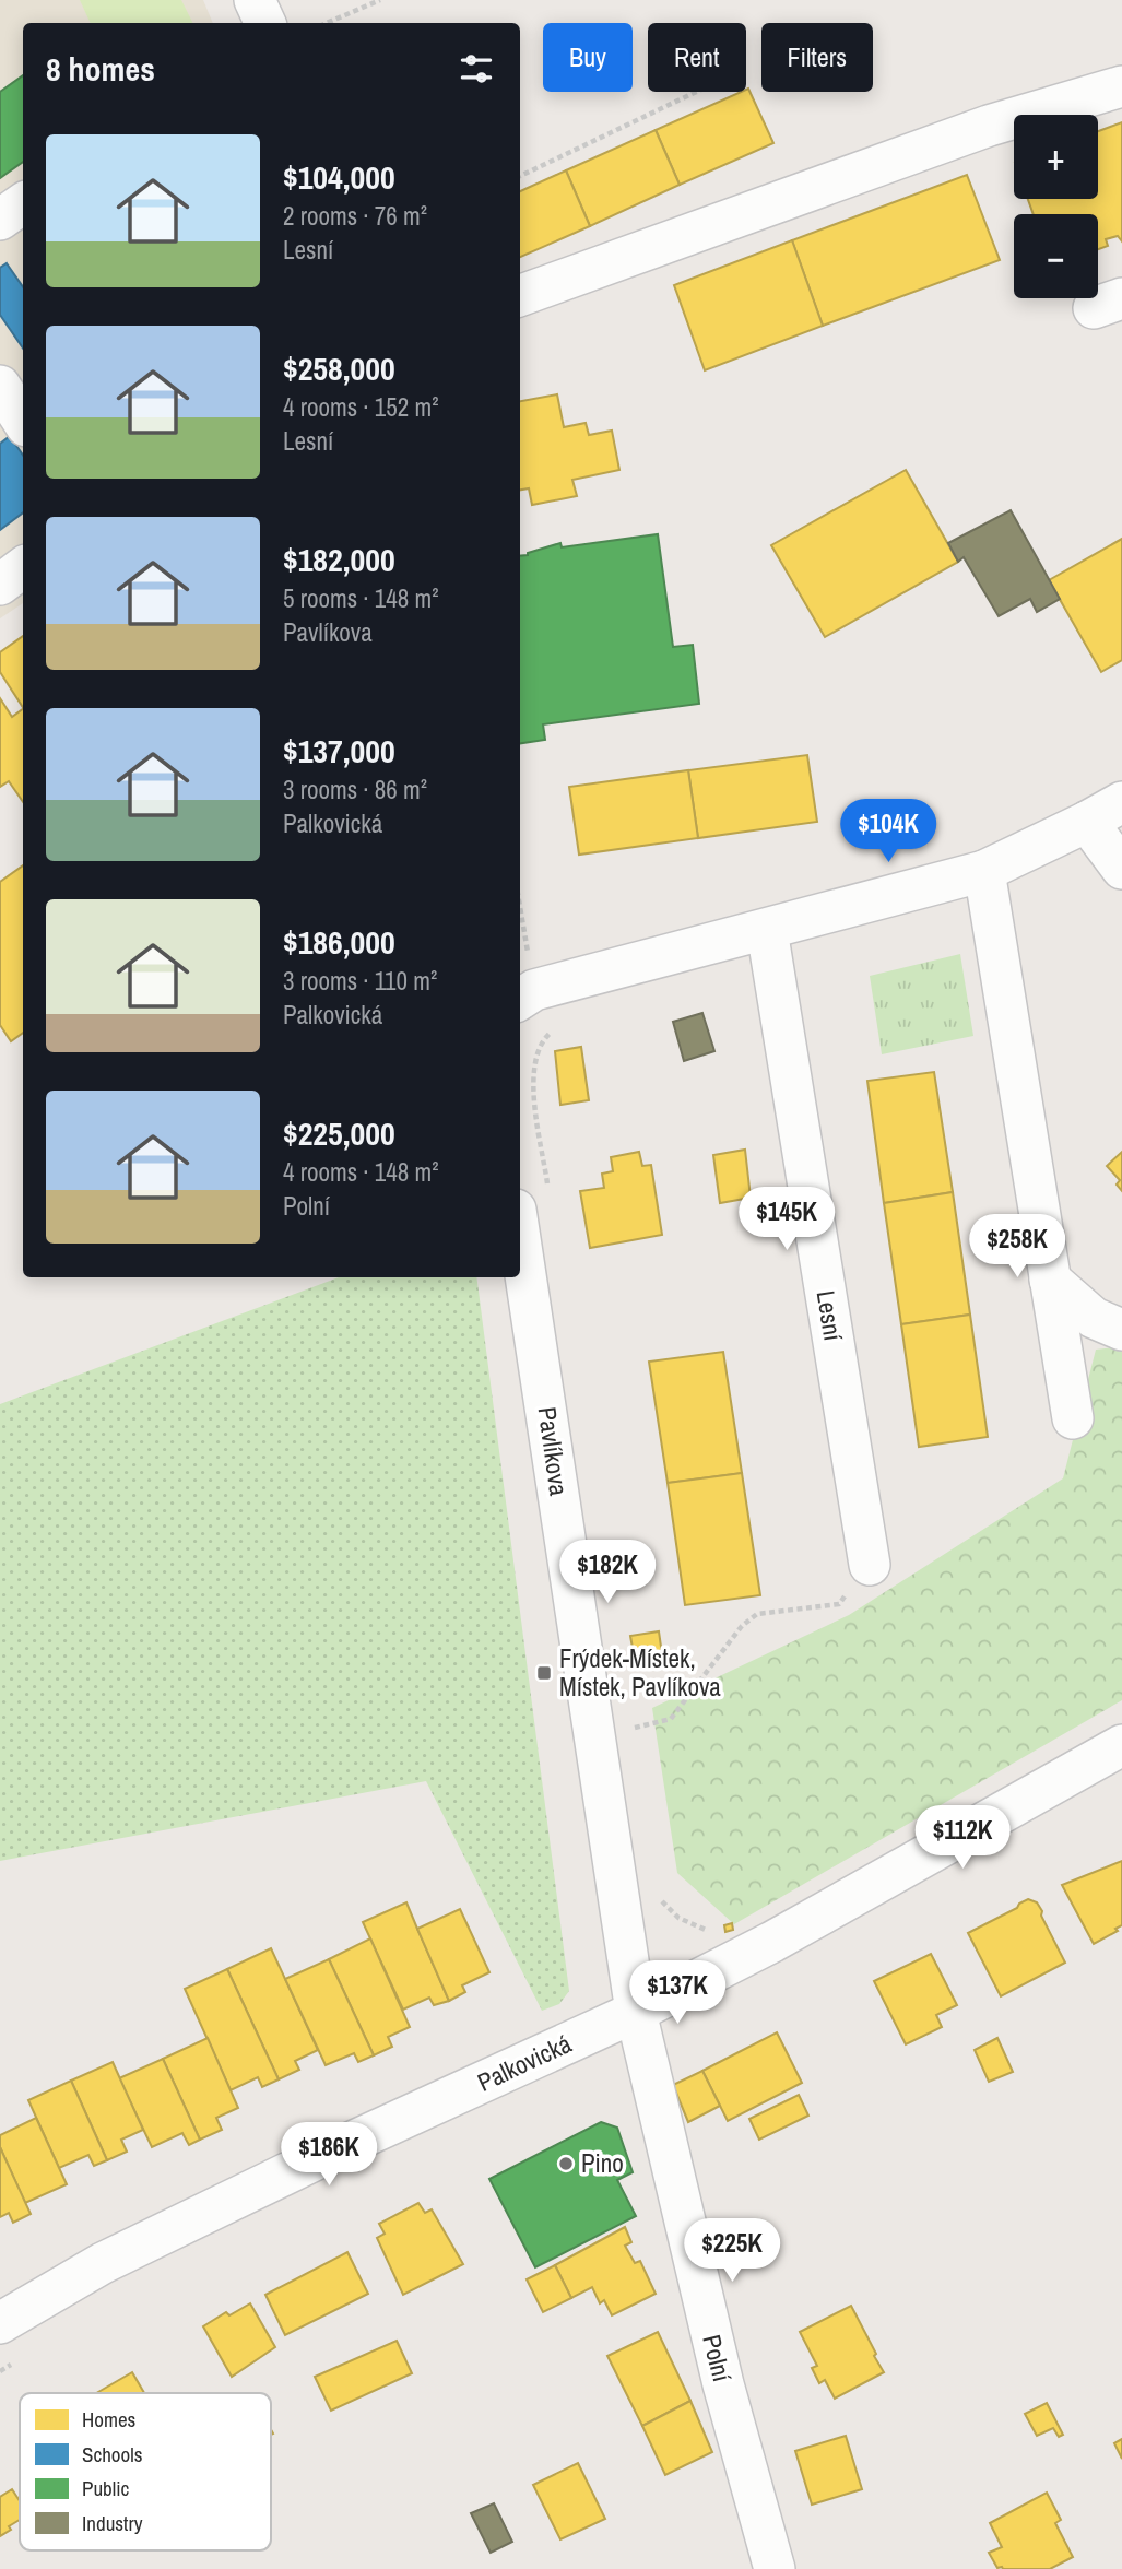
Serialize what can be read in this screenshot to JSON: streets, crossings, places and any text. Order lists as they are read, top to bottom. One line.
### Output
{"streets":{"street":["Lesní","Pavlíkova","Palkovická","Polní"]},"crossings":[["Pavlíkova","Palkovická"],["Pavlíkova","Polní"],["Palkovická","Polní"]],"places":{"transit":["Frýdek-Místek, Místek, Pavlíkova"],"other":["Pino"]},"legend":["Homes","Schools","Public","Industry"],"page":{"chip":["Buy","Rent","Filters"],"heading":"8 homes","map_buttons":["+","−"],"list":[{"name":"$104,000","note":"2 rooms · 76 m² · Lesní"},{"name":"$258,000","note":"4 rooms · 152 m² · Lesní"},{"name":"$182,000","note":"5 rooms · 148 m² · Pavlíkova"},{"name":"$137,000","note":"3 rooms · 86 m² · Palkovická"},{"name":"$186,000","note":"3 rooms · 110 m² · Palkovická"},{"name":"$225,000","note":"4 rooms · 148 m² · Polní"}],"price":["$104K","$145K","$258K","$182K","$112K","$137K","$186K","$225K"]}}
